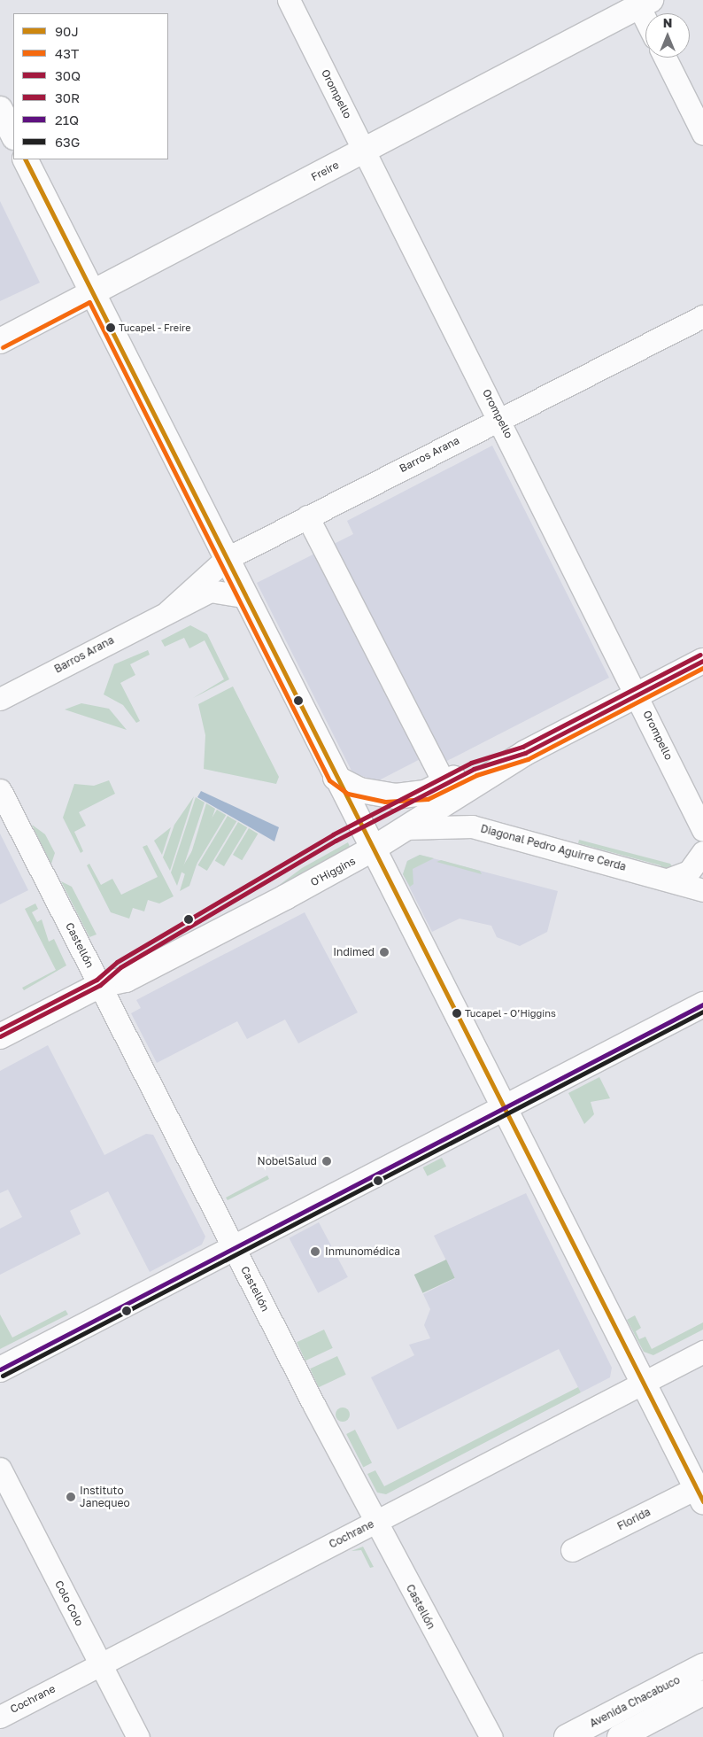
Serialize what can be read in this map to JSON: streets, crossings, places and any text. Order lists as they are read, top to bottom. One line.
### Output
{"streets":{"main road":["Freire","O'Higgins","Avenida Chacabuco"],"street":["Orompello","Barros Arana","Diagonal Pedro Aguirre Cerda","Castellón","Florida","Cochrane","Colo Colo"]},"crossings":[["Orompello","Freire"],["Orompello","Barros Arana"],["Orompello","O'Higgins"],["Diagonal Pedro Aguirre Cerda","O'Higgins"],["O'Higgins","Castellón"],["Castellón","Cochrane"],["Cochrane","Colo Colo"]],"places":["Tucapel - Freire","Indimed","Tucapel - O’Higgins","NobelSalud","Inmunomédica","Instituto Janequeo"],"lines":["transit line 90J","transit line 43T","transit line 30R","transit line 30Q","transit line 21Q","transit line 63G"],"legend":["90J","43T","30Q","30R","21Q","63G"],"north":"top"}
